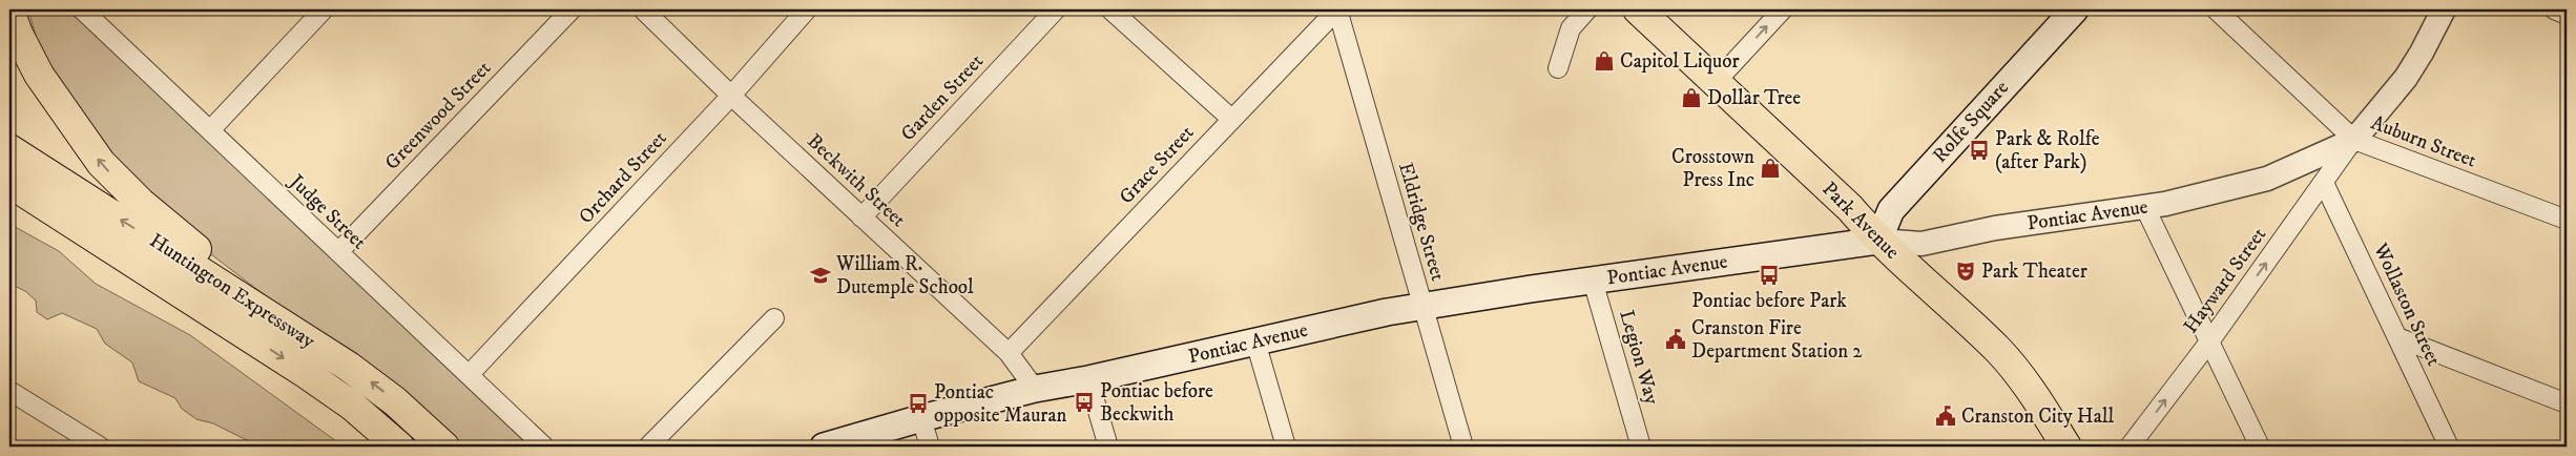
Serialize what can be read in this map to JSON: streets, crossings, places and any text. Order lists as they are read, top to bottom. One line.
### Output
{"streets":{"main road":["Rolfe Square","Pontiac Avenue","Park Avenue","Huntington Expressway"],"street":["Garden Street","Greenwood Street","Auburn Street","Grace Street","Orchard Street","Beckwith Street","Judge Street","Eldridge Street","Hayward Street","Wollaston Street","Legion Way"]},"crossings":[["Garden Street","Beckwith Street"],["Greenwood Street","Judge Street"],["Rolfe Square","Pontiac Avenue"],["Rolfe Square","Park Avenue"],["Auburn Street","Pontiac Avenue"],["Auburn Street","Hayward Street"],["Grace Street","Beckwith Street"],["Grace Street","Eldridge Street"],["Orchard Street","Beckwith Street"],["Orchard Street","Judge Street"],["Beckwith Street","Pontiac Avenue"],["Pontiac Avenue","Park Avenue"],["Pontiac Avenue","Eldridge Street"],["Pontiac Avenue","Hayward Street"],["Pontiac Avenue","Legion Way"],["Hayward Street","Wollaston Street"]],"one_way":["Hayward Street"],"places":{"shop":["Capitol Liquor","Dollar Tree","Crosstown Press Inc"],"bus stop":["Park & Rolfe (after Park)","Pontiac before Park","Pontiac before Beckwith","Pontiac opposite Mauran"],"theatre":["Park Theater"],"school or university":["William R. Dutemple School"],"public building":["Cranston Fire Department Station 2","Cranston City Hall"]}}
